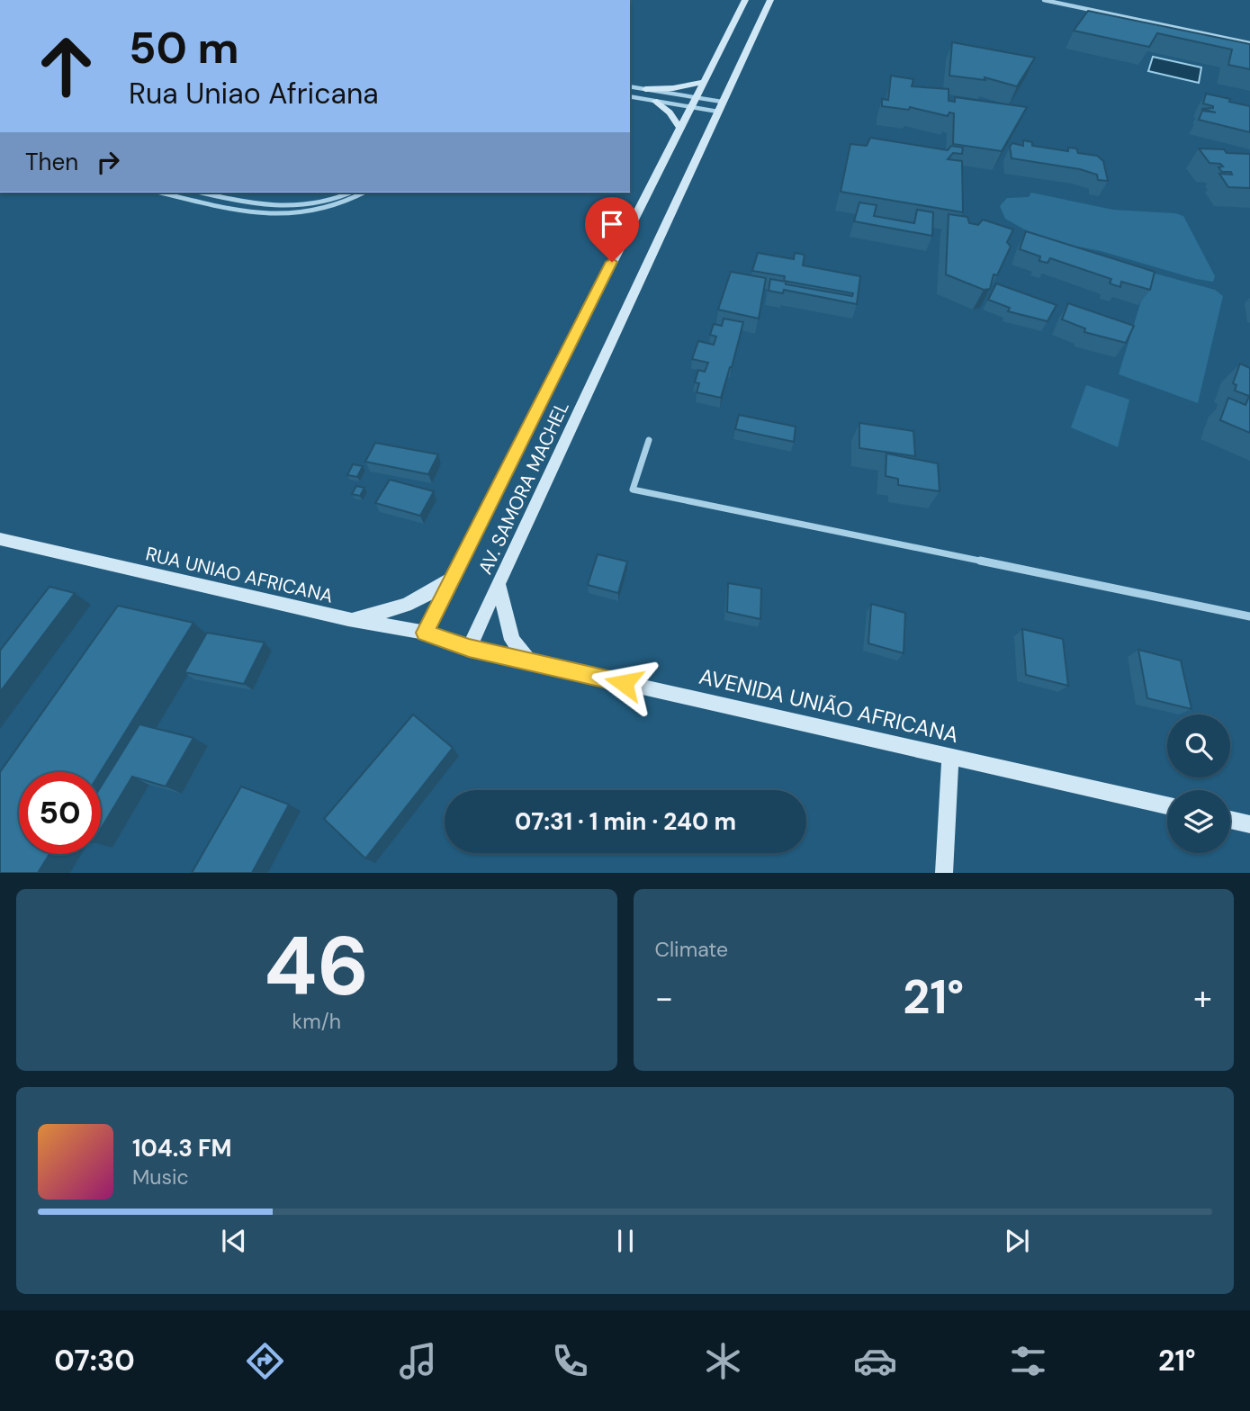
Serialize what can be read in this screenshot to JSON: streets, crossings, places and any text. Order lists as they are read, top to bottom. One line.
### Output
{"streets":{"main road":["AV. SAMORA MACHEL","RUA UNIAO AFRICANA","AVENIDA UNIÃO AFRICANA"]},"crossings":[["AV. SAMORA MACHEL","RUA UNIAO AFRICANA"],["AV. SAMORA MACHEL","AVENIDA UNIÃO AFRICANA"],["RUA UNIAO AFRICANA","AVENIDA UNIÃO AFRICANA"]],"page":{"turn":["50 m","Rua Uniao Africana"],"then":"Then","limit":"50","trip":"07:31 · 1 min · 240 m","tile":[["46","km/h"],"Climate"],"heat":["−","21°","+"],"song":["104.3 FM","Music"],"tabs":["07:30","21°"]}}
